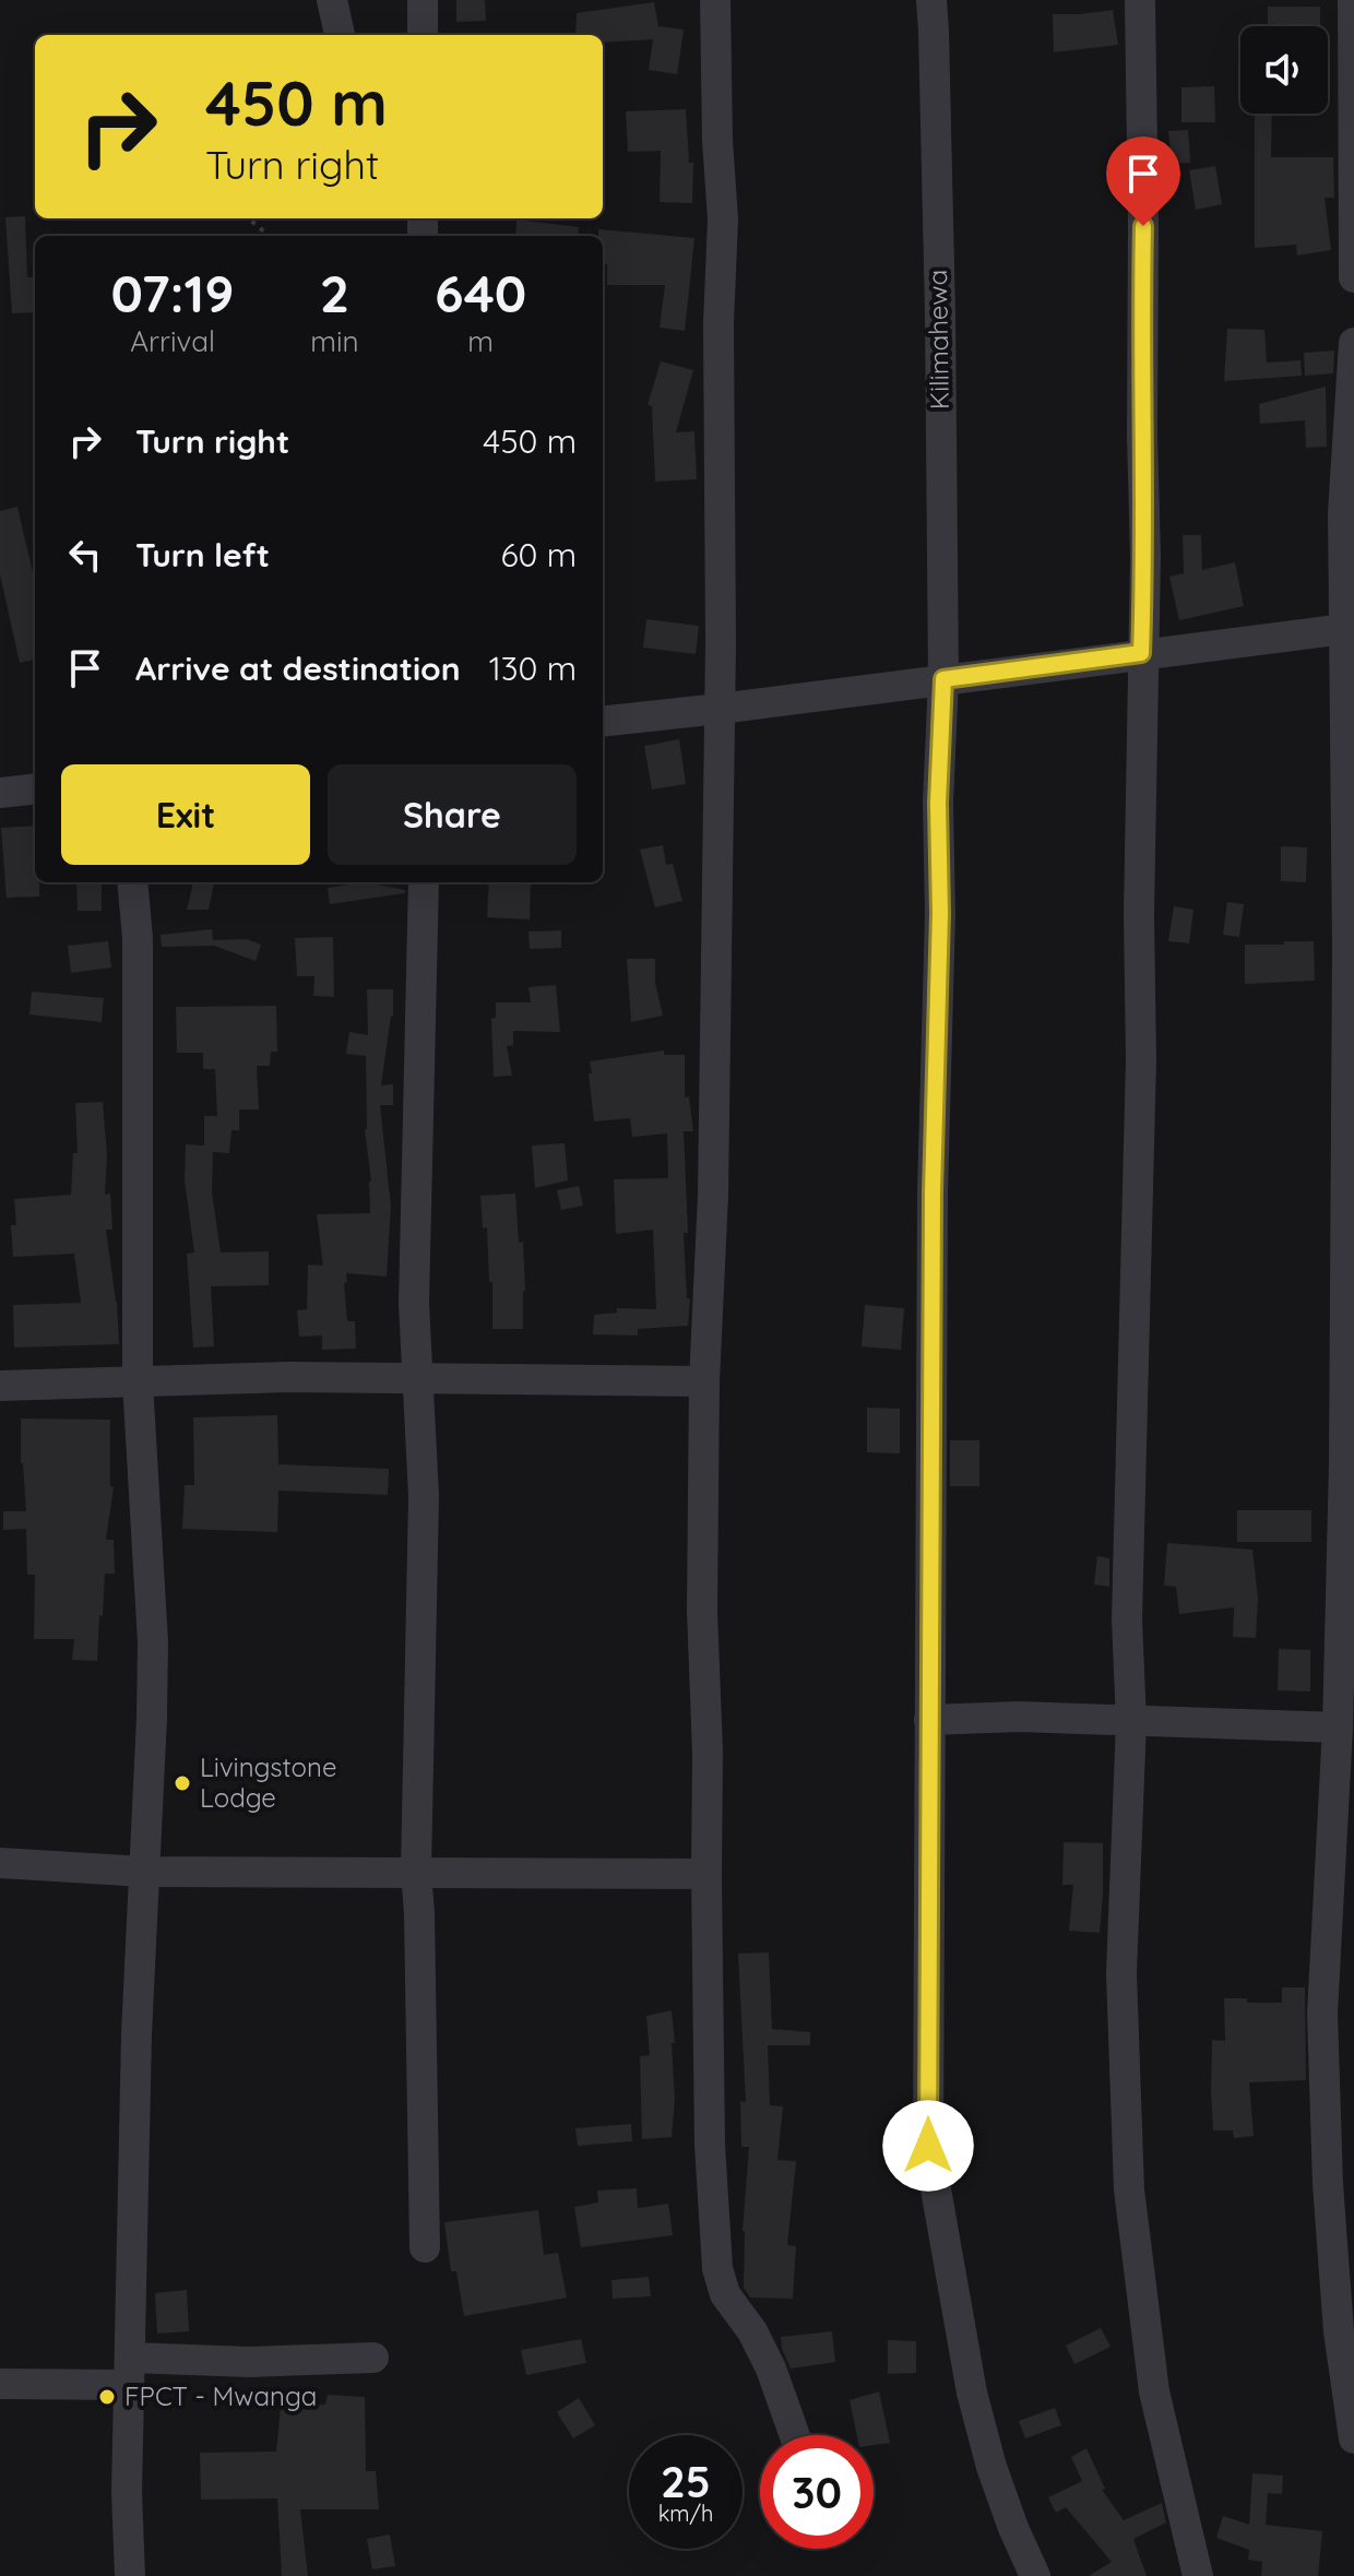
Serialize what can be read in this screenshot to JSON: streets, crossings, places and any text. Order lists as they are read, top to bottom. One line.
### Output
{"streets":{"street":["Kilimahewa"]},"places":["Livingstone Lodge","FPCT - Mwanga"],"page":{"turn":["450 m","Turn right"],"eta":["07:19","Arrival","2","min","640","m"],"list":[{"name":"Turn right","value":"450 m"},{"name":"Turn left","value":"60 m"},{"name":"Arrive at destination","value":"130 m"}],"buttons":["Exit","Share"],"speed":"25 km/h","limit":"30"}}
